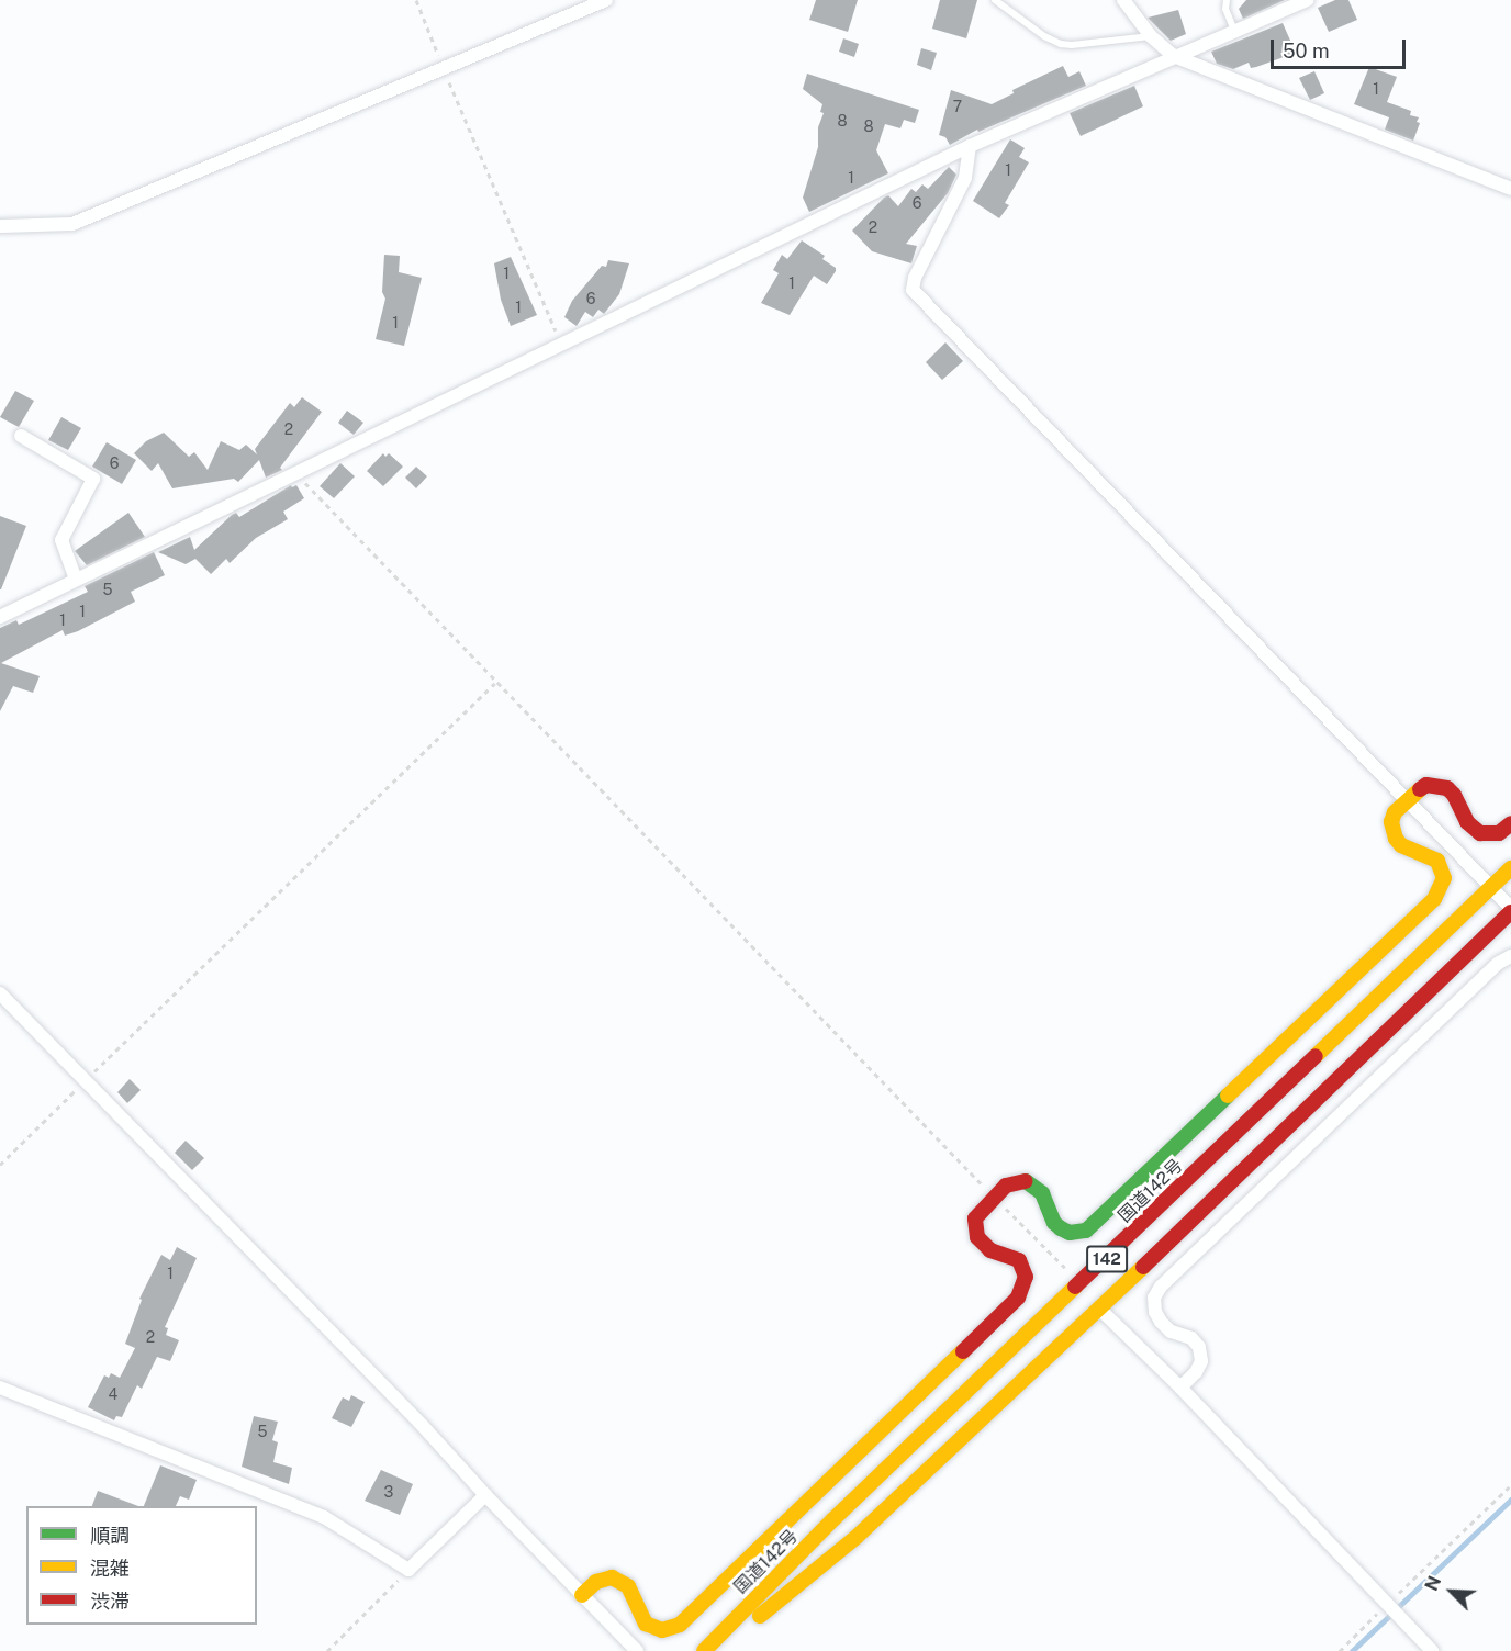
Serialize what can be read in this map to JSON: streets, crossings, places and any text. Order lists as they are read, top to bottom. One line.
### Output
{"streets":{"main road":["国道142号","142"]},"house_numbers":["1","7","8","8","1","1","6","2","1","1","6","1","1","2","6","5","1","1","1","2","4","5","3"],"legend":["順調","混雑","渋滞"],"scale_bar":"50 m","north":"top left"}
